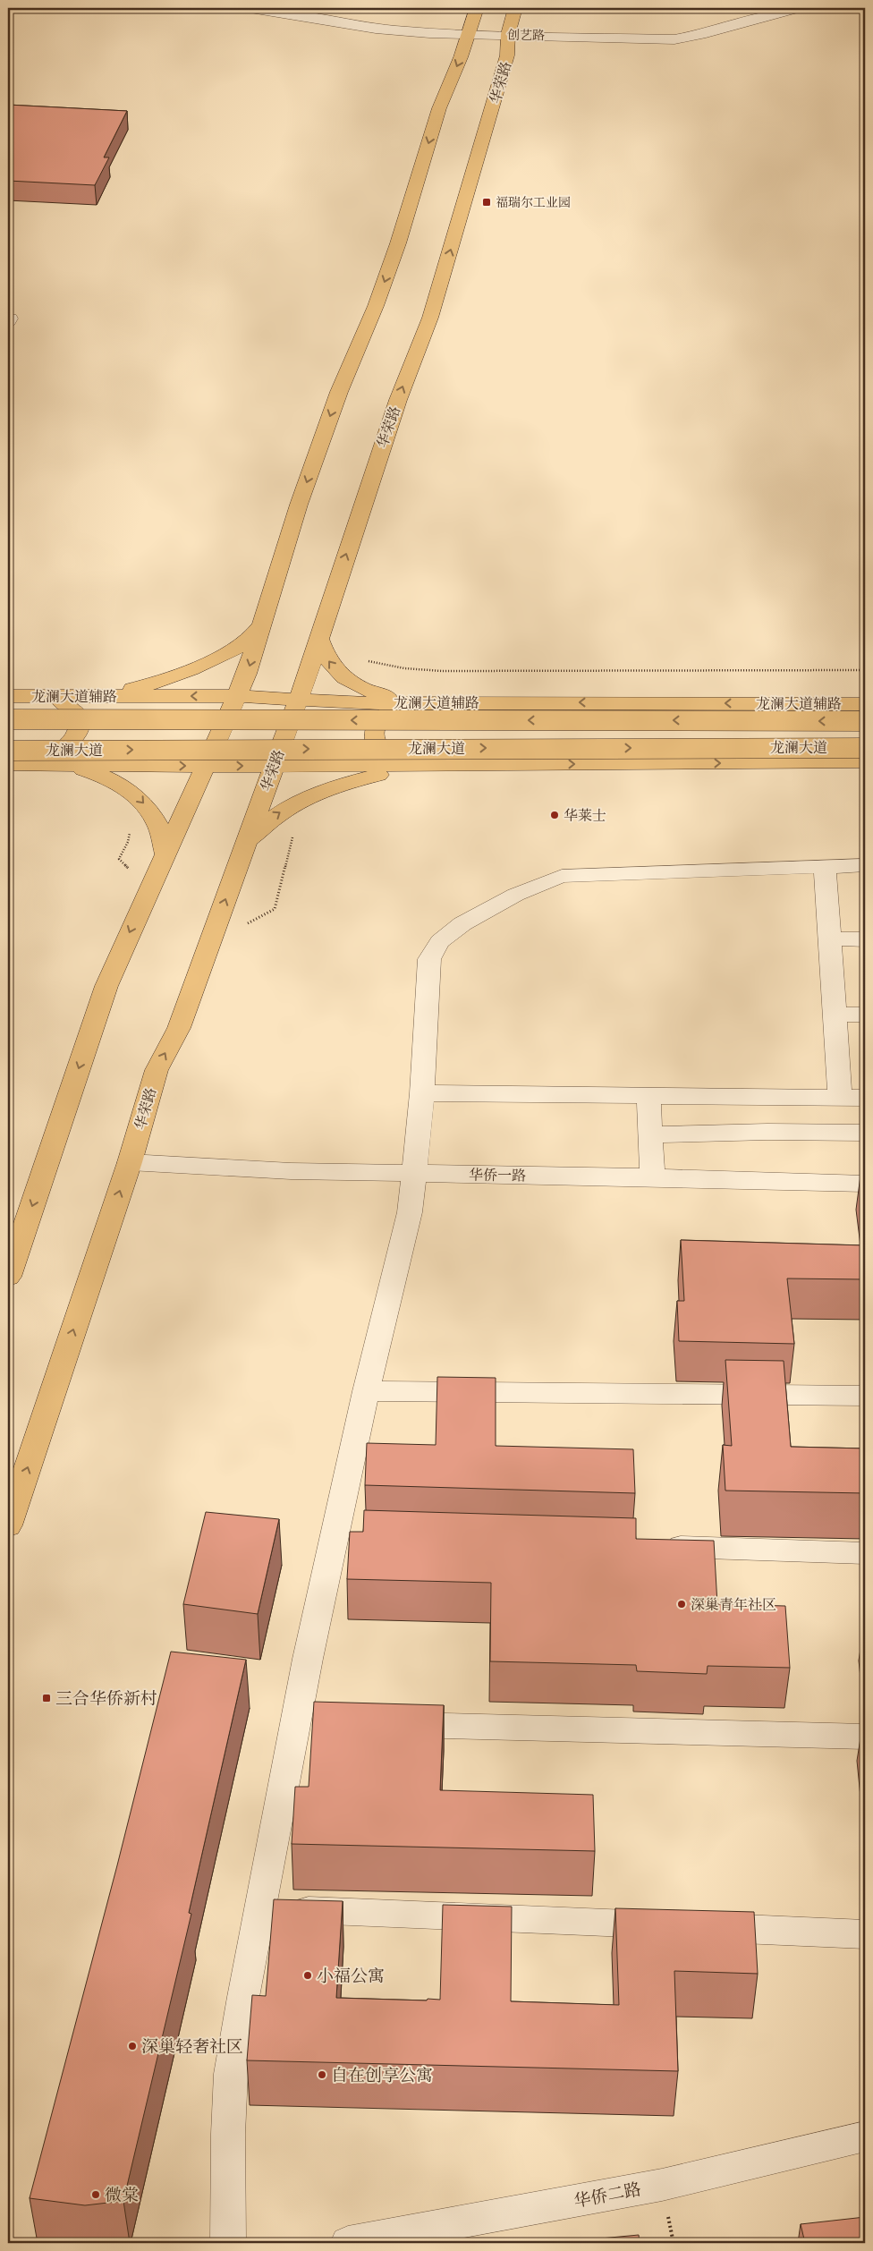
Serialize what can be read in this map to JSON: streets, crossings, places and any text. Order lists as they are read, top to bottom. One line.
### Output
{"streets":{"main road":["华荣路","龙澜大道辅路","龙澜大道"],"street":["创艺路","华侨一路","华侨二路"]},"crossings":[["创艺路","华荣路"],["华荣路","龙澜大道辅路"],["华荣路","华侨一路"]],"places":{"transit":["福瑞尔工业园","三合华侨新村"],"other":["华莱士","深巢青年社区","小福公寓","深巢轻奢社区","自在创享公寓","微棠"]}}
